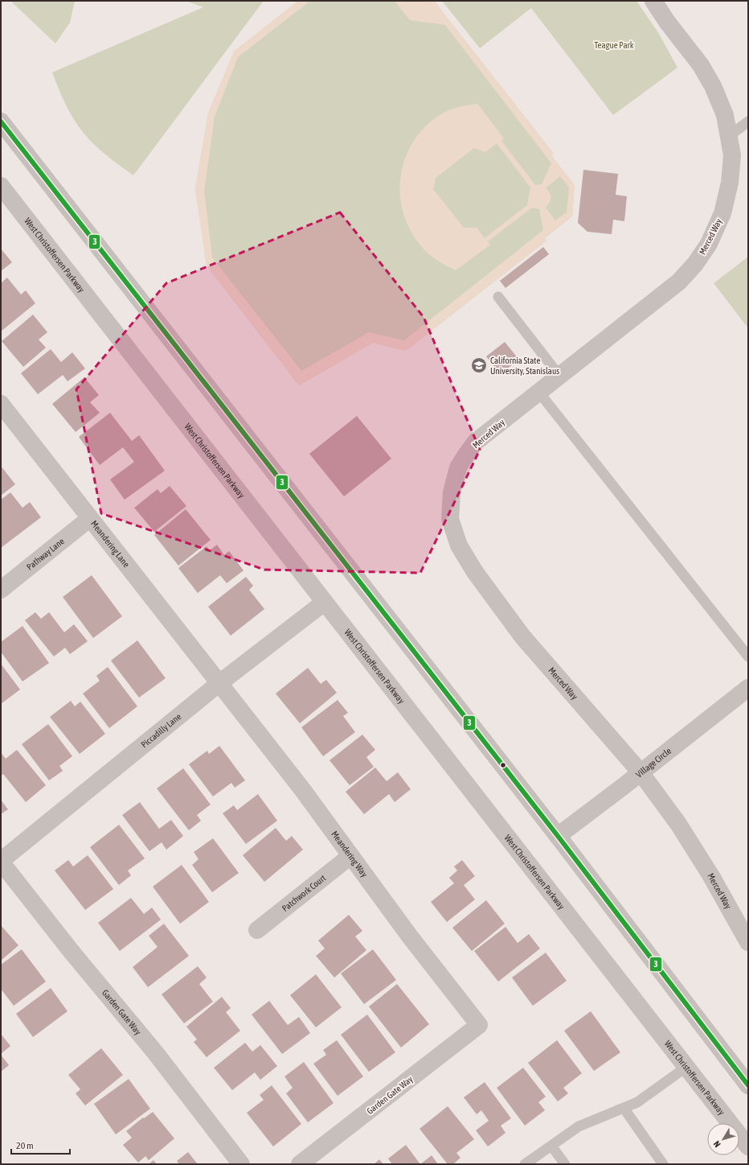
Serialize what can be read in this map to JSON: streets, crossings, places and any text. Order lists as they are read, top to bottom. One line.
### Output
{"streets":{"street":["Merced Way","West Christoffersen Parkway","Meandering Lane","Pathway Lane","Piccadilly Lane","Village Circle","Meandering Way","Patchwork Court","Garden Gate Way"]},"crossings":[["Merced Way","Village Circle"],["West Christoffersen Parkway","Piccadilly Lane"],["Meandering Lane","Pathway Lane"],["Meandering Lane","Piccadilly Lane"],["Meandering Lane","Meandering Way"],["Piccadilly Lane","Meandering Way"],["Piccadilly Lane","Garden Gate Way"],["Meandering Way","Patchwork Court"],["Meandering Way","Garden Gate Way"]],"parks":["Teague Park"],"places":{"school or university":["California State University, Stanislaus"]},"lines":["transit line 3"],"scale_bar":"20 m","north":"bottom left"}
